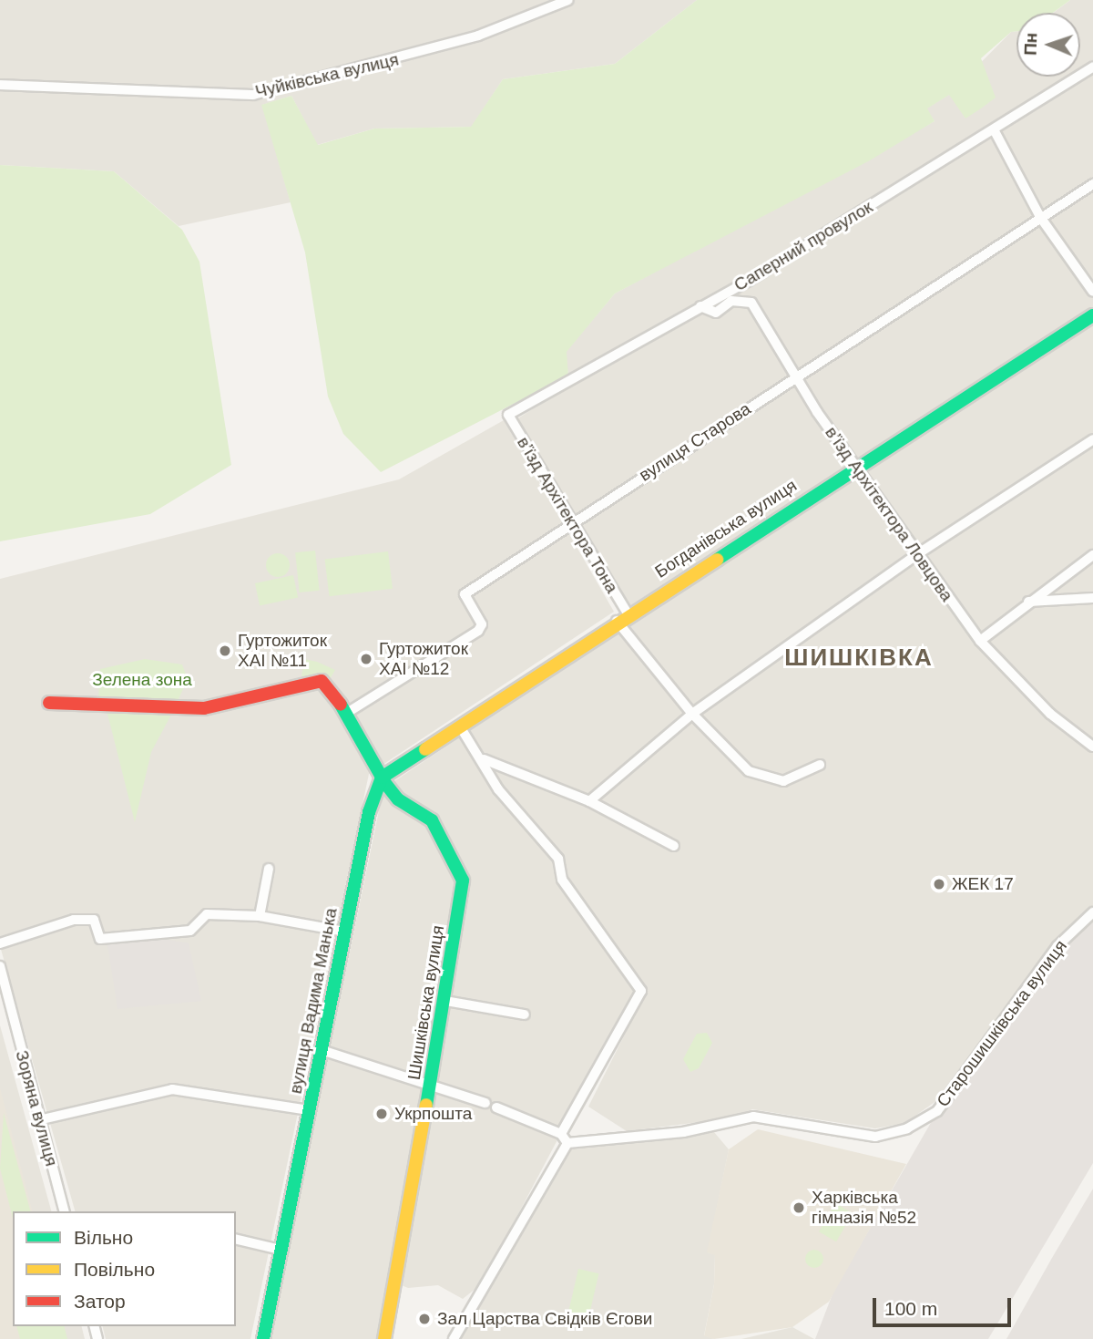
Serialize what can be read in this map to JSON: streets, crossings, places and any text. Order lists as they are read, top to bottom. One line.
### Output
{"streets":{"main road":["Богданівська вулиця","вулиця Вадима Манька","Шишківська вулиця"],"street":["Чуйківська вулиця","Саперний провулок","вулиця Старова","в’їзд Архітектора Ловцова","в’їзд Архітектора Тона","Старошишківська вулиця","Зоряна вулиця"]},"crossings":[["Саперний провулок","в’їзд Архітектора Ловцова"],["Саперний провулок","в’їзд Архітектора Тона"],["вулиця Старова","в’їзд Архітектора Ловцова"],["вулиця Старова","в’їзд Архітектора Тона"],["в’їзд Архітектора Ловцова","Богданівська вулиця"],["в’їзд Архітектора Тона","Богданівська вулиця"],["Богданівська вулиця","вулиця Вадима Манька"],["Богданівська вулиця","Шишківська вулиця"],["вулиця Вадима Манька","Шишківська вулиця"]],"districts":["ШИШКІВКА"],"parks":["Зелена зона"],"places":["Гуртожиток ХАІ №11","Гуртожиток ХАІ №12","ЖЕК 17","Укрпошта","Харківська гімназія №52","Зал Царства Свідків Єгови"],"legend":["Вільно","Повільно","Затор"],"scale_bar":"100 m","north":"left"}
